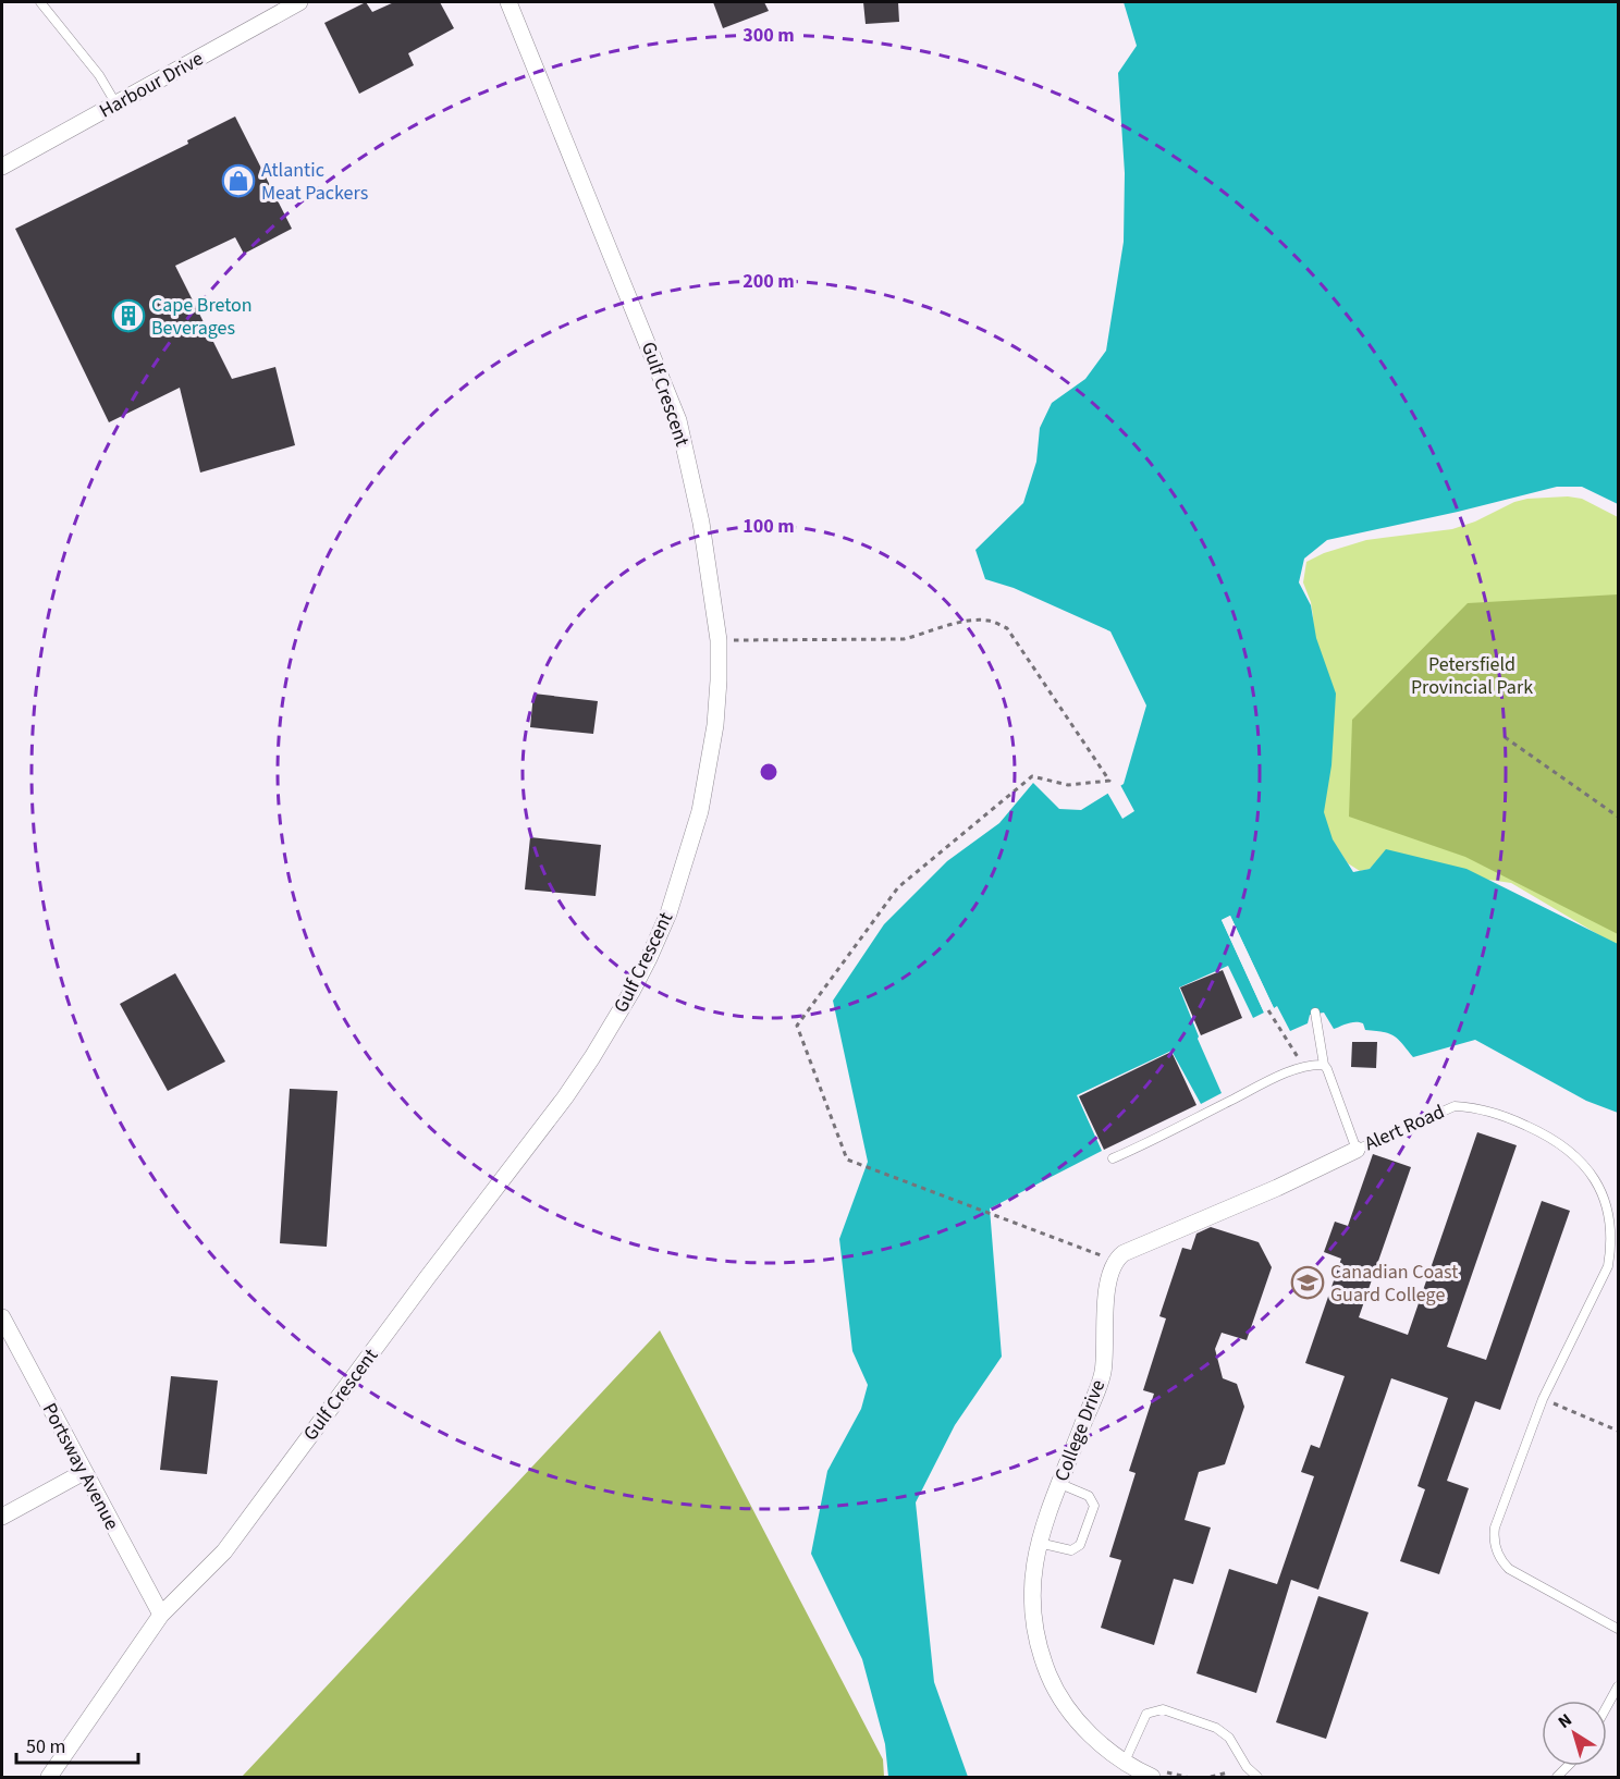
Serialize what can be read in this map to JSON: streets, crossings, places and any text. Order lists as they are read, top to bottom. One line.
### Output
{"streets":{"street":["Harbour Drive","Gulf Crescent","College Drive","Portsway Avenue"],"lane":["Alert Road"]},"crossings":[["Gulf Crescent","Portsway Avenue"],["Alert Road","College Drive"]],"parks":["Petersfield Provincial Park"],"places":{"shop":["Atlantic Meat Packers"],"building":["Cape Breton Beverages"],"school or university":["Canadian Coast Guard College"]},"scale_bar":"50 m","north":"top left","rings":["300 m","200 m","100 m"]}
